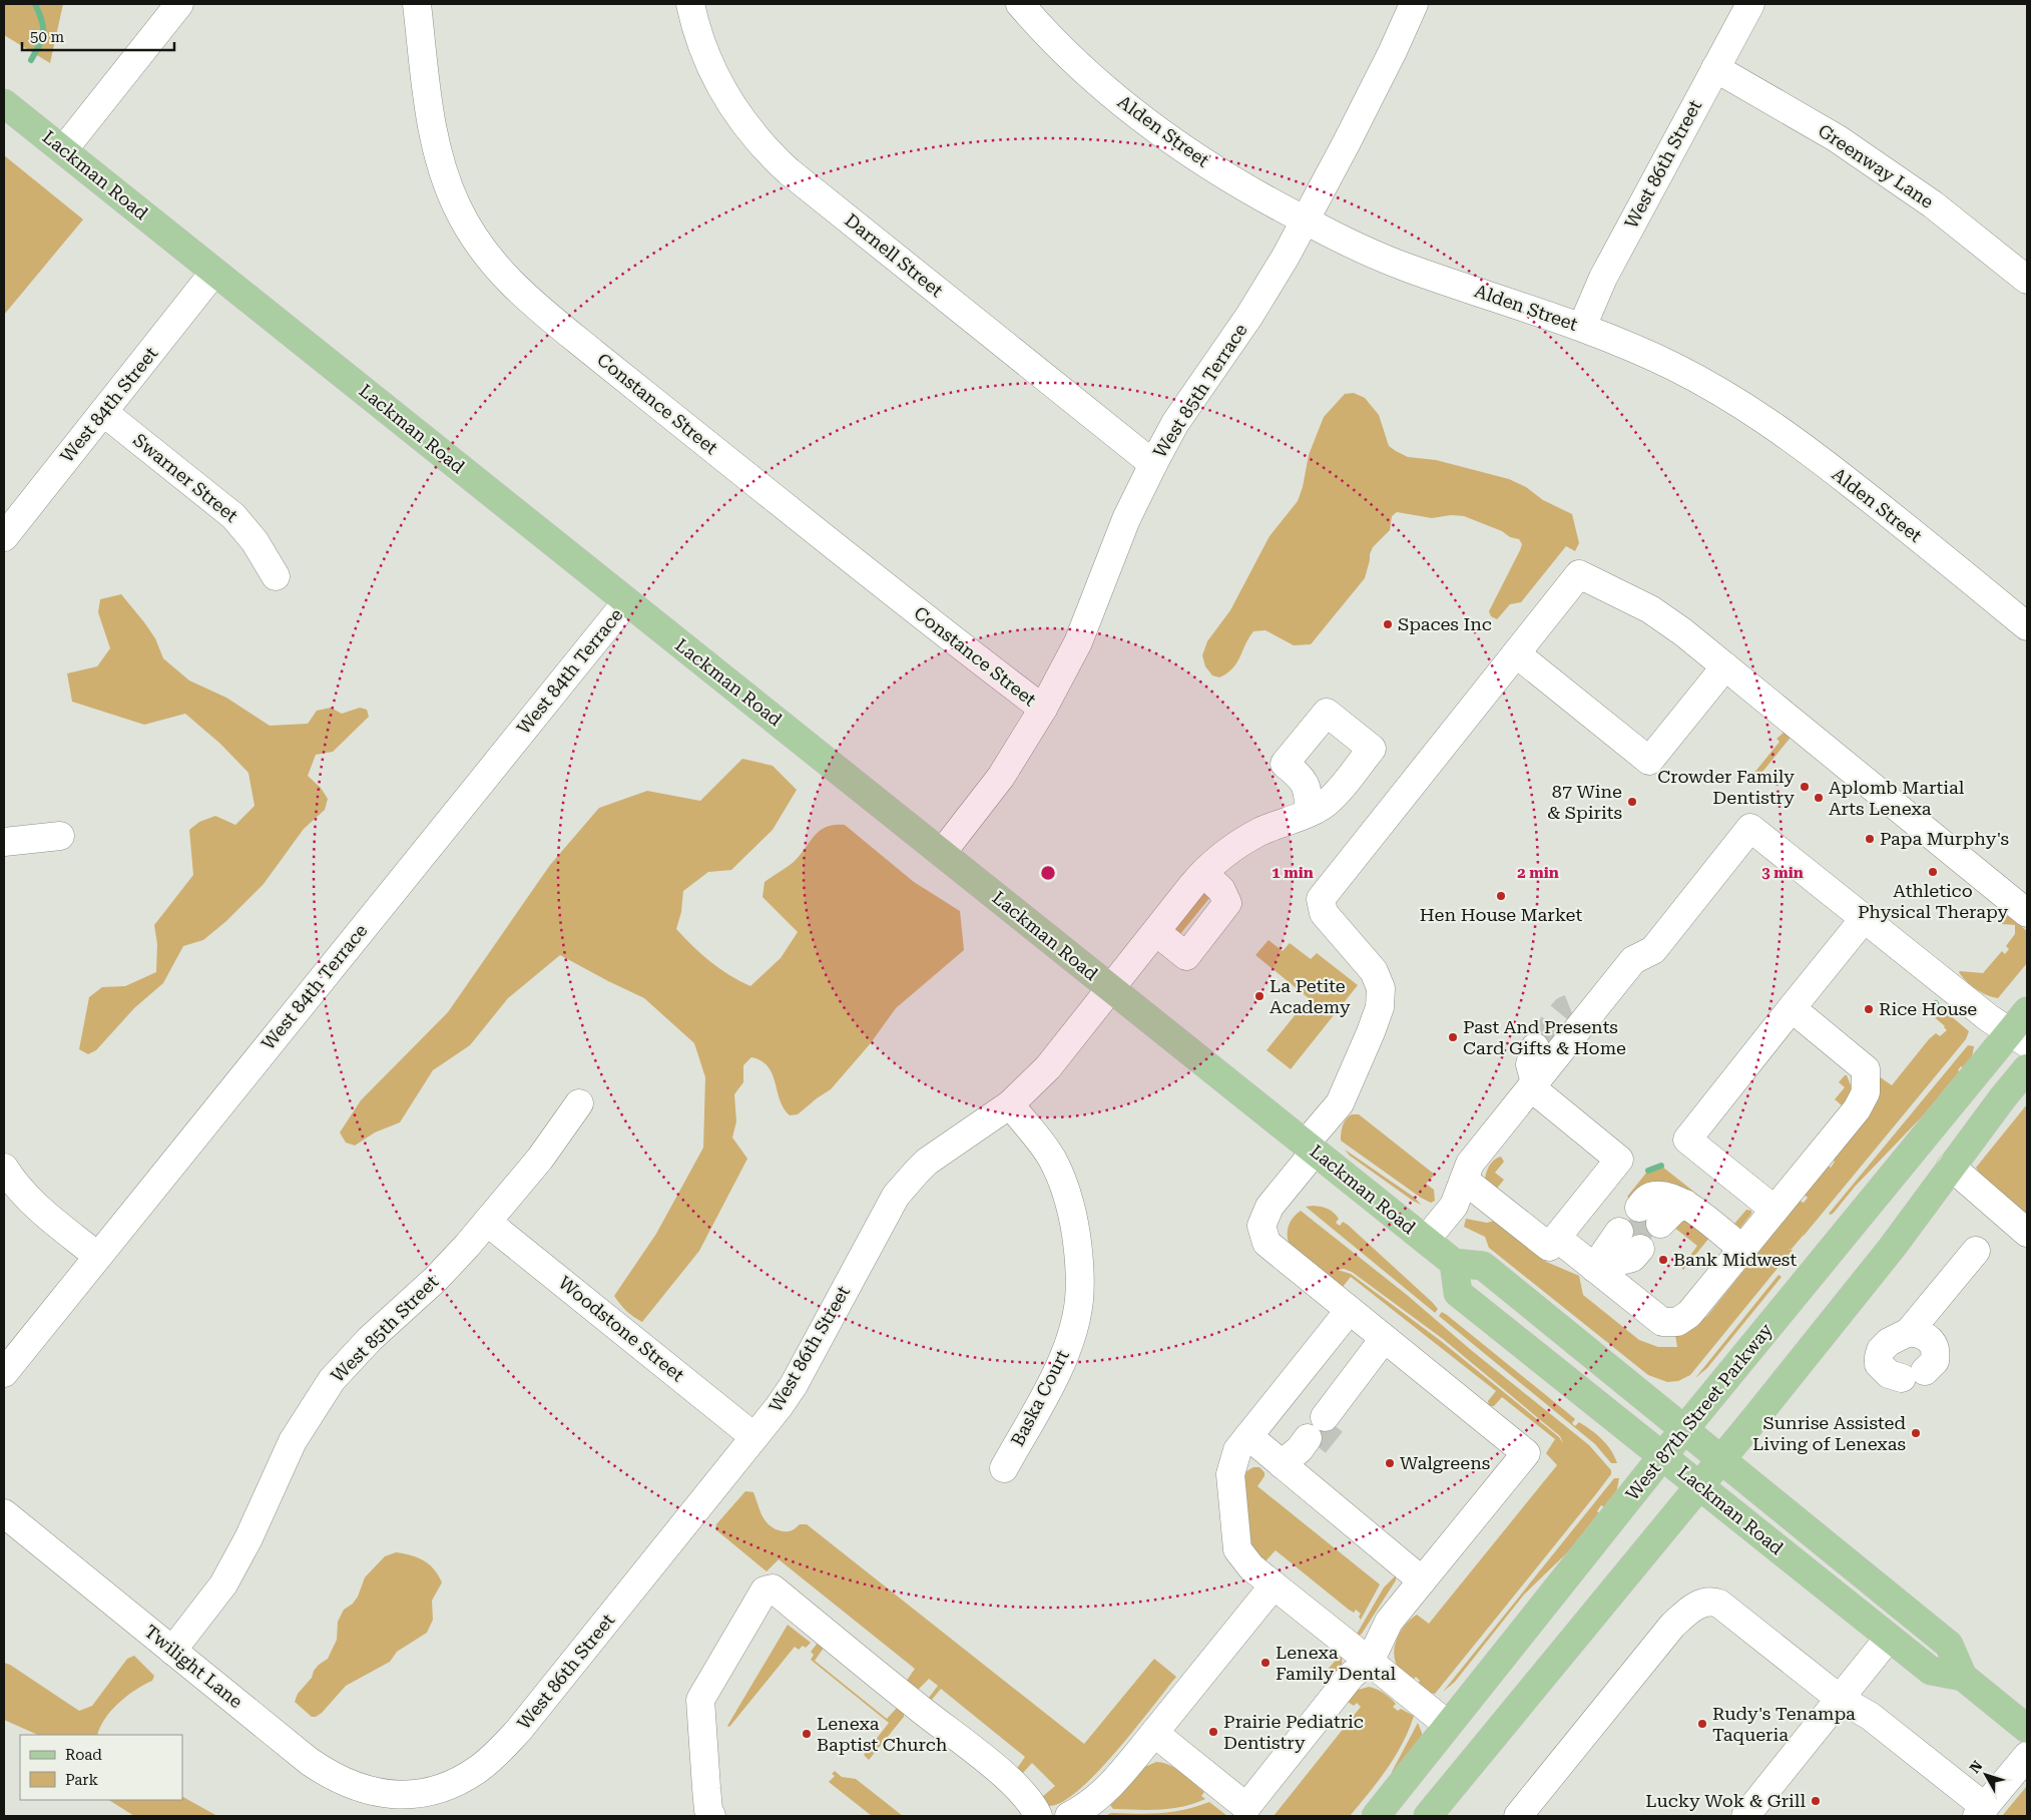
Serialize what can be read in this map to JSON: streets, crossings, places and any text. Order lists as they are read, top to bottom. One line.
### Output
{"streets":{"main road":["Lackman Road","West 87th Street Parkway"],"street":["Alden Street","West 86th Street","Greenway Lane","Darnell Street","West 85th Terrace","Constance Street","West 84th Street","Swarner Street","West 84th Terrace","West 85th Street","Woodstone Street","Baska Court","Twilight Lane"]},"crossings":[["Alden Street","West 86th Street"],["Alden Street","West 85th Terrace"],["West 86th Street","Greenway Lane"],["West 86th Street","Lackman Road"],["West 86th Street","Woodstone Street"],["West 86th Street","Baska Court"],["West 86th Street","Twilight Lane"],["Lackman Road","West 85th Terrace"],["Lackman Road","West 84th Street"],["Lackman Road","West 84th Terrace"],["Lackman Road","West 87th Street Parkway"],["Darnell Street","West 85th Terrace"],["West 85th Terrace","Constance Street"],["West 84th Street","Swarner Street"],["West 85th Street","Woodstone Street"],["West 85th Street","Twilight Lane"]],"places":["Spaces Inc","Crowder Family Dentistry","Aplomb Martial Arts Lenexa","87 Wine & Spirits","Papa Murphy's","Athletico Physical Therapy","Hen House Market","La Petite Academy","Rice House","Past And Presents Card Gifts & Home","Bank Midwest","Sunrise Assisted Living of Lenexas","Walgreens","Lenexa Family Dental","Rudy's Tenampa Taqueria","Prairie Pediatric Dentistry","Lenexa Baptist Church","Lucky Wok & Grill"],"legend":["Road","Park"],"scale_bar":"50 m","north":"top left","rings":["1 min","2 min","3 min"]}
